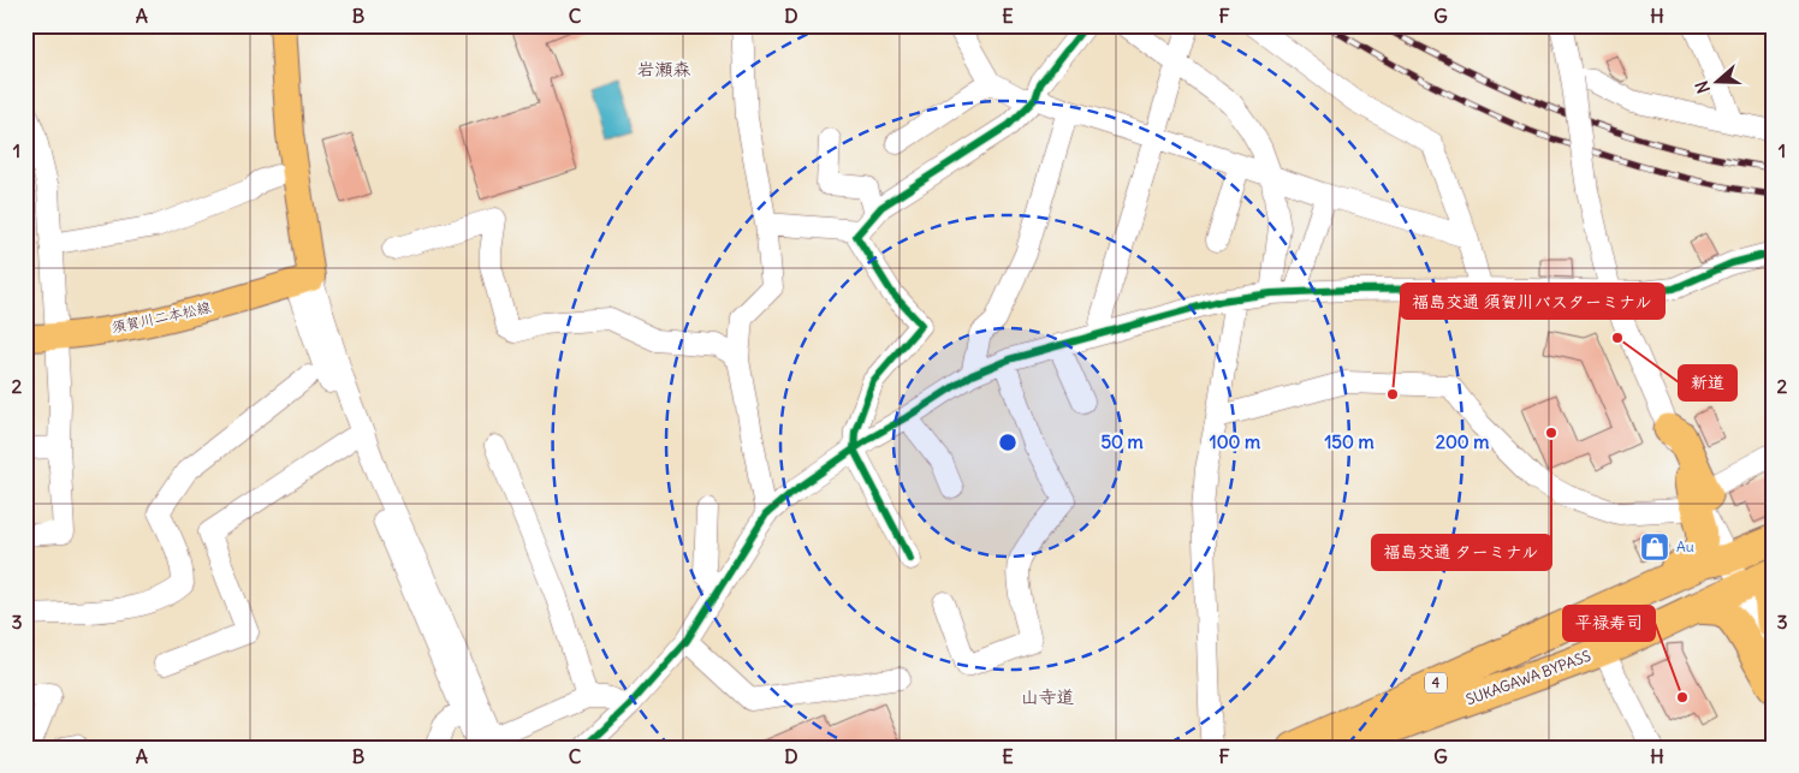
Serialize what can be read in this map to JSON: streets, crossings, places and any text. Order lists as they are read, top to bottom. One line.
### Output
{"streets":{"highway":["SUKAGAWA BYPASS","4"],"main road":["須賀川二本松線"]},"districts":["岩瀬森","山寺道"],"places":{"other":["新道","福島交通 須賀川バスターミナル","福島交通 ターミナル","平禄寿司"],"shop":["Au"]},"north":"left","grid":{"columns":["A","B","C","D","E","F","G","H"],"rows":["1","2","3"]},"rings":["50 m","100 m","150 m","200 m"]}
